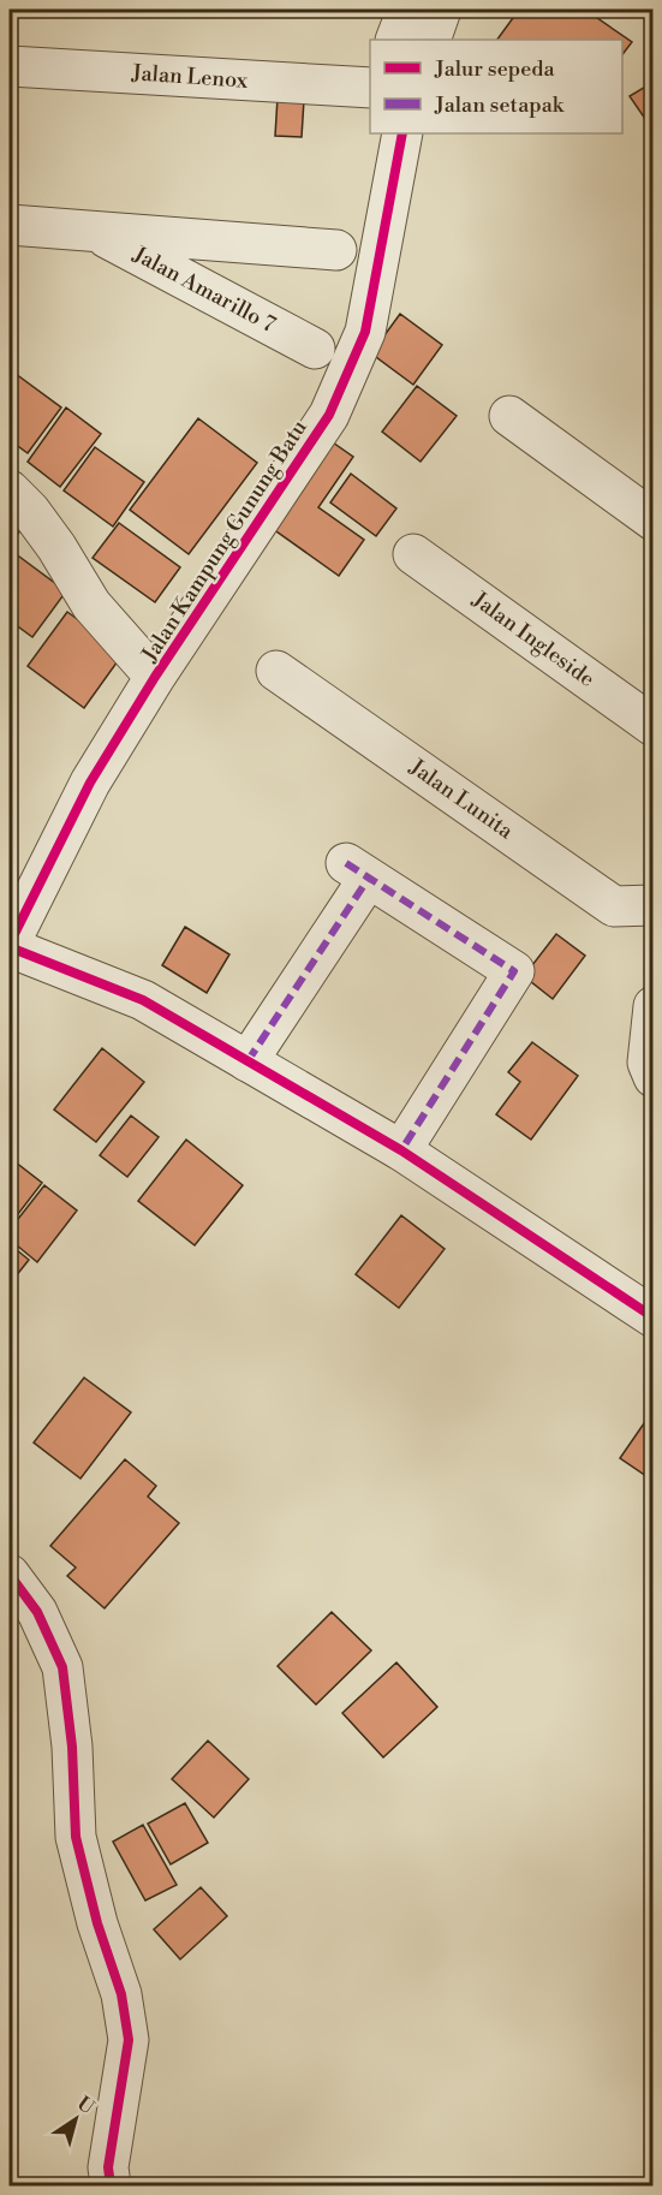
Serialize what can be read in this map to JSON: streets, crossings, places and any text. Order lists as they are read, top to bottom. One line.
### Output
{"streets":{"street":["Jalan Lenox","Jalan Amarillo 7","Jalan Kampung Gunung Batu","Jalan Ingleside","Jalan Lunita"]},"legend":["Jalur sepeda","Jalan setapak"],"north":"top right"}
